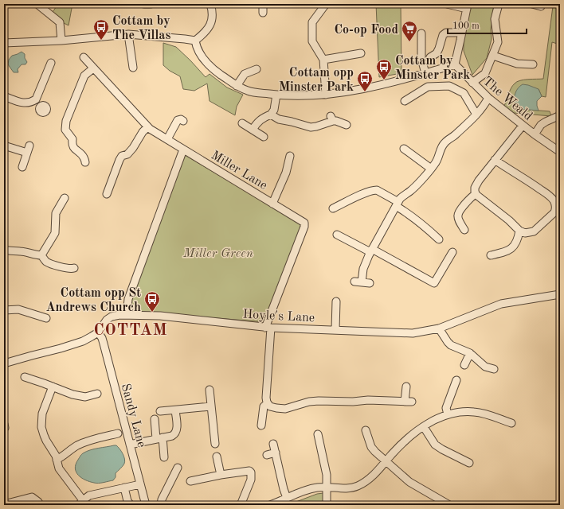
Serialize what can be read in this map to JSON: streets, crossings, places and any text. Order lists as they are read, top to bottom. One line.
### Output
{"streets":{"street":["The Weald","Miller Lane","Hoyle's Lane","Sandy Lane"]},"crossings":[["Miller Lane","Hoyle's Lane"],["Hoyle's Lane","Sandy Lane"]],"districts":["COTTAM"],"parks":["Miller Green"],"places":{"bus stop":["Cottam by The Villas","Cottam by Minster Park","Cottam opp Minster Park","Cottam opp St Andrews Church"],"supermarket":["Co-op Food"]},"scale_bar":"100 m"}
